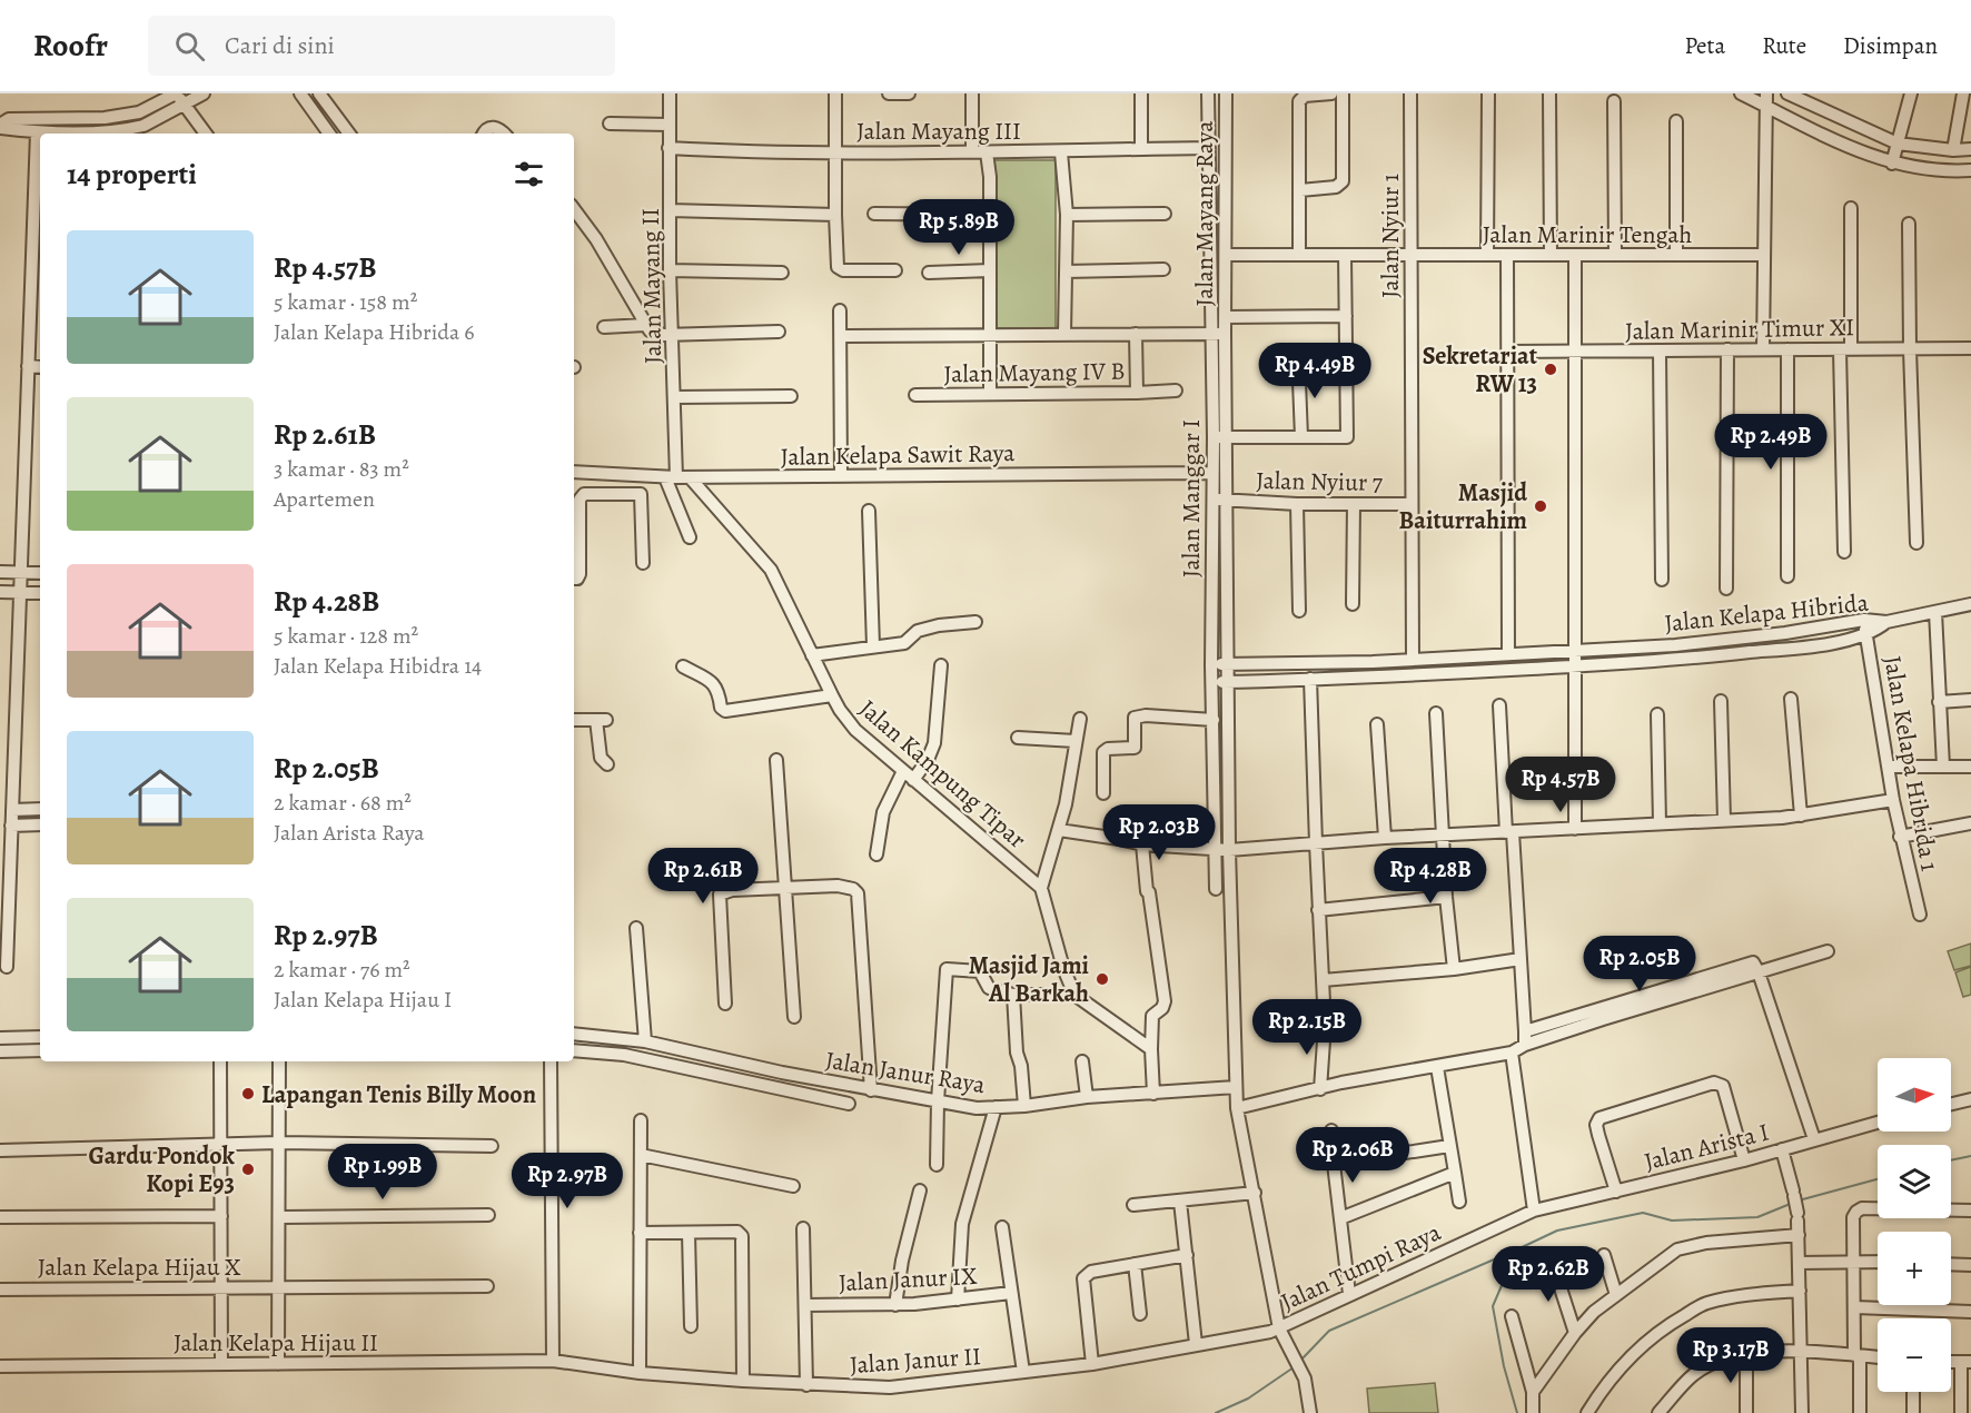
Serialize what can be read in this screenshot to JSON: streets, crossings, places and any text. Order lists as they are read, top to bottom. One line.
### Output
{"streets":{"street":["Jalan Mayang III","Jalan Mayang Raya","Jalan Marinir Tengah","Jalan Nyiur 1","Jalan Mayang II","Jalan Marinir Timur XI","Jalan Mayang IV B","Jalan Kelapa Sawit Raya","Jalan Nyiur 7","Jalan Manggar I","Jalan Kelapa Hibrida","Jalan Kelapa Hibrida 1","Jalan Kampung Tipar","Jalan Janur Raya","Jalan Arista I","Jalan Kelapa Hijau X","Jalan Tumpi Raya","Jalan Janur IX","Jalan Kelapa Hijau II","Jalan Janur II"]},"crossings":[["Jalan Mayang III","Jalan Mayang Raya"],["Jalan Mayang III","Jalan Mayang II"],["Jalan Mayang Raya","Jalan Marinir Tengah"],["Jalan Mayang Raya","Jalan Manggar I"],["Jalan Marinir Tengah","Jalan Nyiur 1"],["Jalan Nyiur 1","Jalan Nyiur 7"],["Jalan Nyiur 1","Jalan Kelapa Hibrida"],["Jalan Mayang II","Jalan Kelapa Sawit Raya"],["Jalan Kelapa Sawit Raya","Jalan Manggar I"],["Jalan Kelapa Sawit Raya","Jalan Kampung Tipar"],["Jalan Nyiur 7","Jalan Manggar I"],["Jalan Manggar I","Jalan Kelapa Hibrida"],["Jalan Manggar I","Jalan Janur Raya"],["Jalan Manggar I","Jalan Tumpi Raya"],["Jalan Manggar I","Jalan Janur II"],["Jalan Kelapa Hibrida","Jalan Kelapa Hibrida 1"],["Jalan Arista I","Jalan Tumpi Raya"],["Jalan Tumpi Raya","Jalan Janur II"],["Jalan Kelapa Hijau II","Jalan Janur II"]],"places":["Sekretariat RW 13","Masjid Baiturrahim","Masjid Jami Al Barkah","Lapangan Tenis Billy Moon","Gardu Pondok Kopi E93"],"north":"right","page":{"header":"Roofr","search":"Cari di sini","nav":["Peta","Rute","Disimpan"],"heading":"14 properti","price":["Rp 5.89B","Rp 4.49B","Rp 2.49B","Rp 4.57B","Rp 2.03B","Rp 2.61B","Rp 4.28B","Rp 2.05B","Rp 2.15B","Rp 2.06B","Rp 1.99B","Rp 2.97B","Rp 2.62B","Rp 3.17B"],"list":[{"name":"Rp 4.57B","note":"5 kamar · 158 m² · Jalan Kelapa Hibrida 6"},{"name":"Rp 2.61B","note":"3 kamar · 83 m² · Apartemen"},{"name":"Rp 4.28B","note":"5 kamar · 128 m² · Jalan Kelapa Hibidra 14"},{"name":"Rp 2.05B","note":"2 kamar · 68 m² · Jalan Arista Raya"},{"name":"Rp 2.97B","note":"2 kamar · 76 m² · Jalan Kelapa Hijau I"}],"map_buttons":["+","−"]}}
